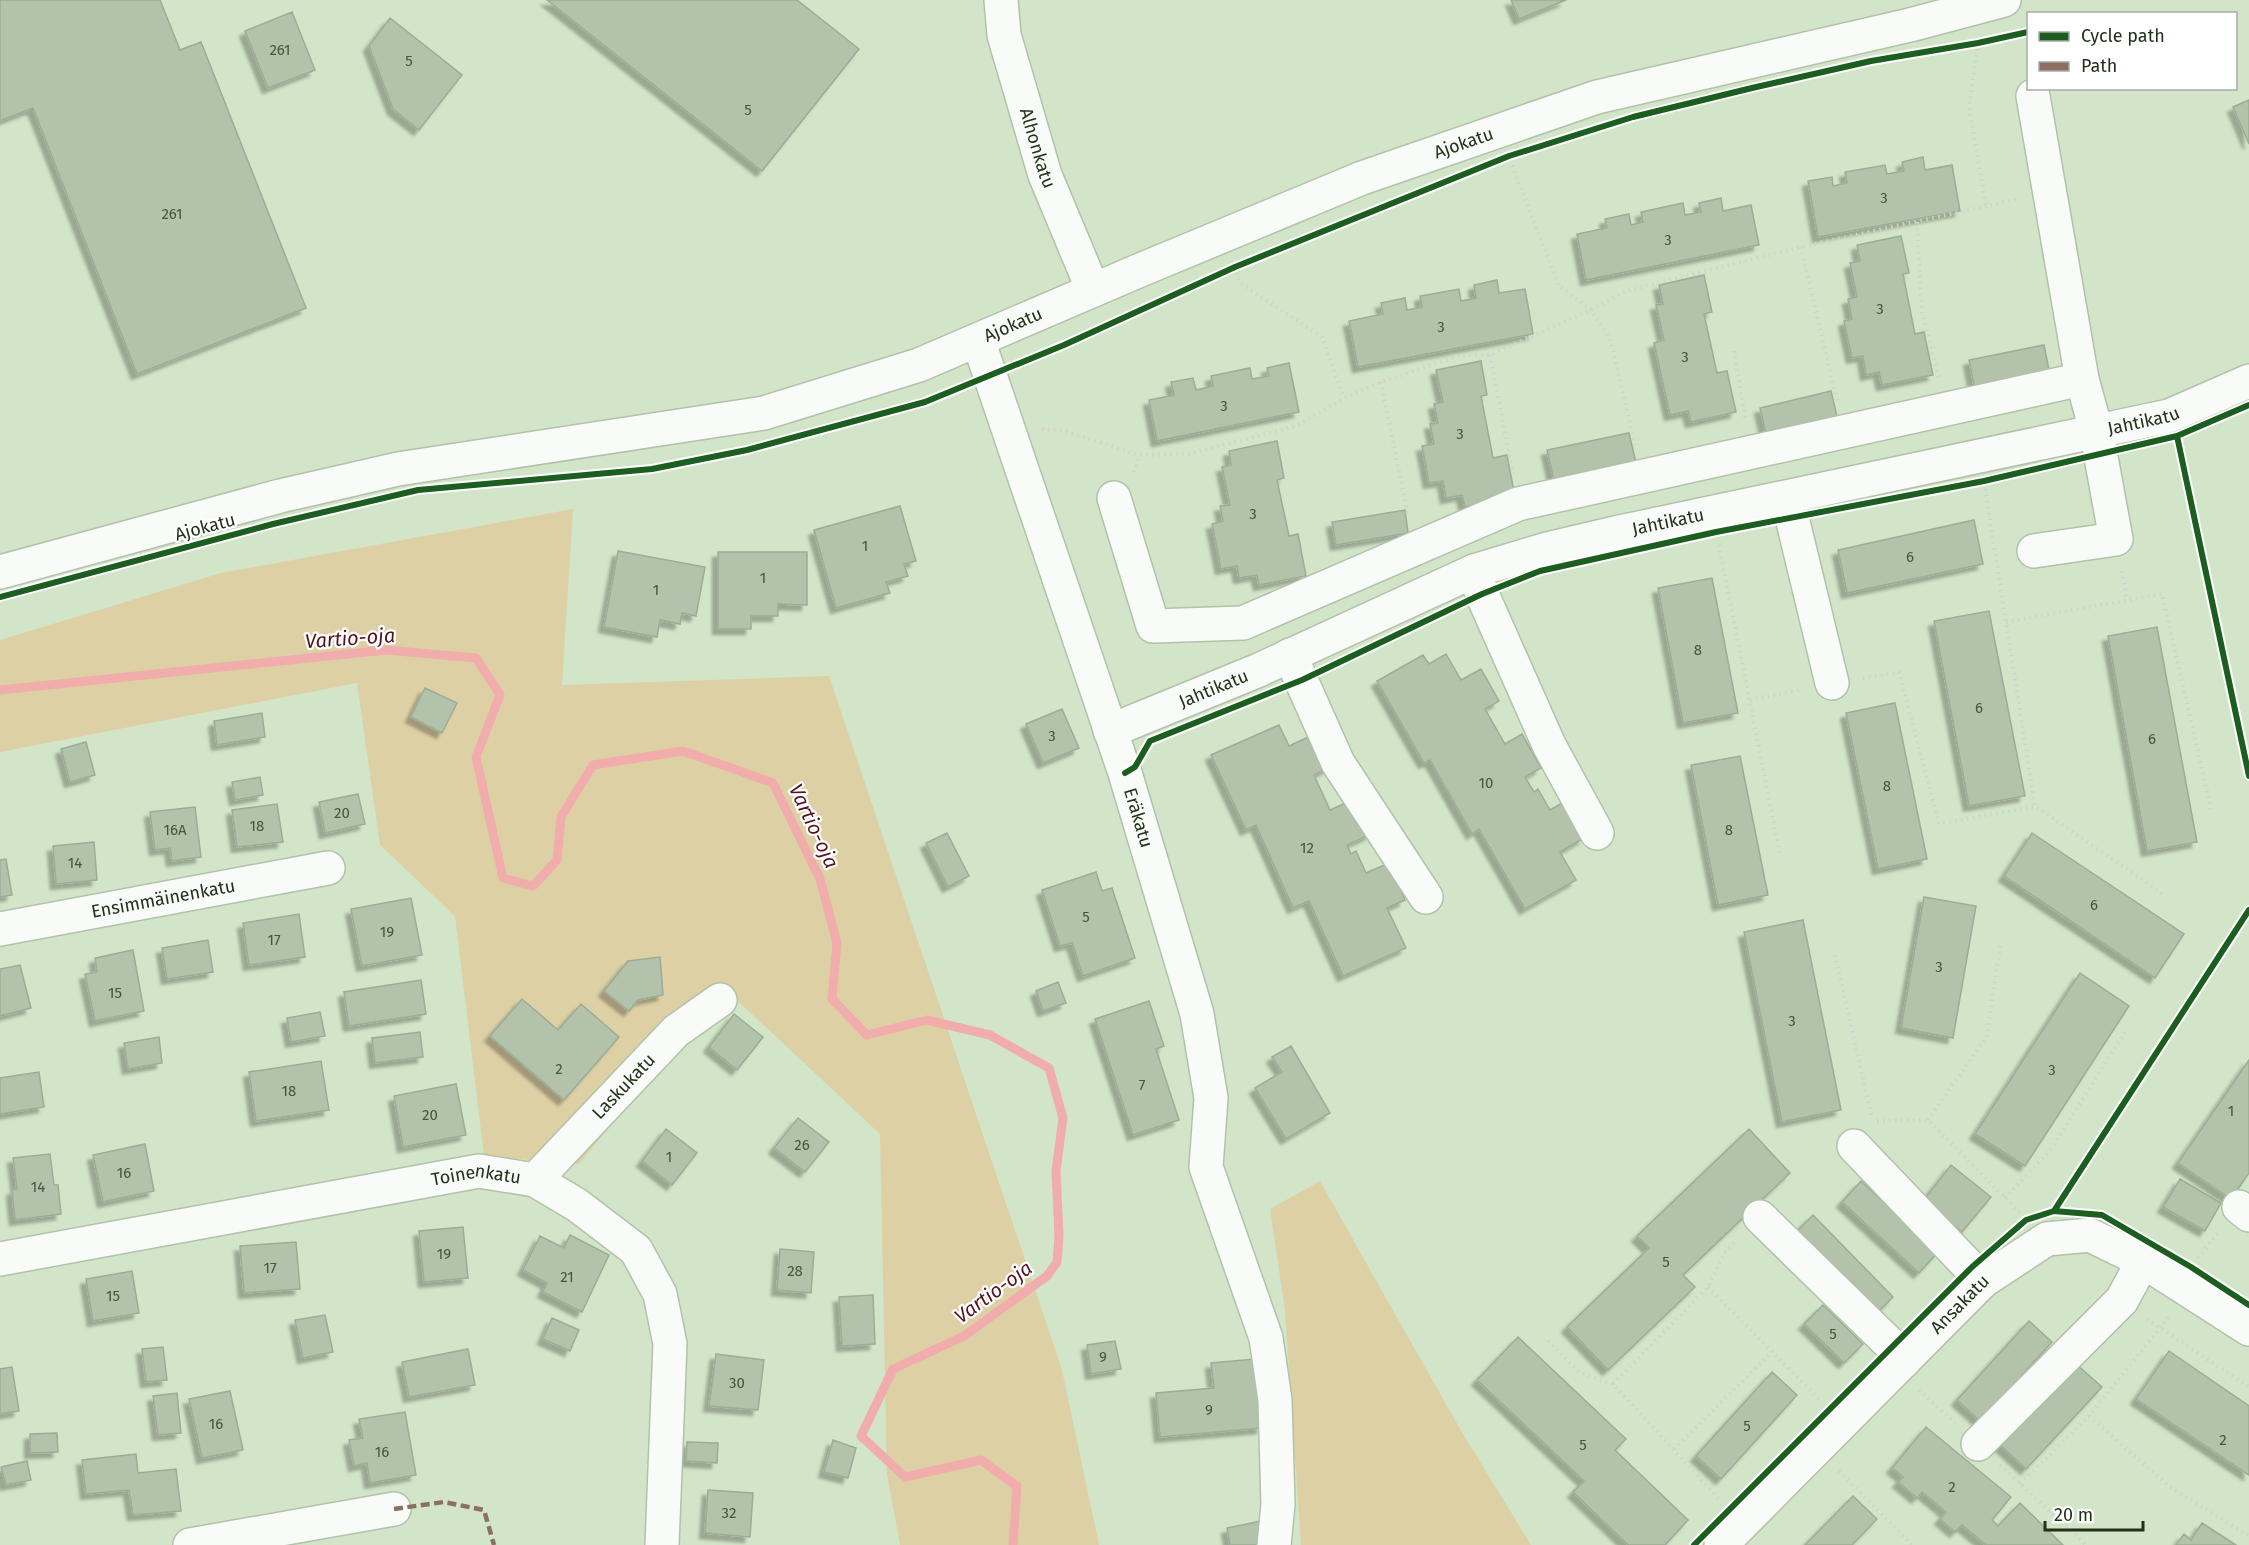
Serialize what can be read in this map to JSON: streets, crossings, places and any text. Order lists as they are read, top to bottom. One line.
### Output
{"streets":{"street":["Ajokatu","Alhonkatu","Jahtikatu","Eräkatu","Ensimmäinenkatu","Laskukatu","Toinenkatu","Ansakatu"]},"crossings":[["Ajokatu","Alhonkatu"],["Ajokatu","Eräkatu"],["Jahtikatu","Eräkatu"],["Laskukatu","Toinenkatu"]],"water":["Vartio-oja"],"house_numbers":["261","5","5","3","261","3","3","3","3","3","3","3","1","6","1","1","8","6","3","6","10","8","20","18","16A","8","12","14","6","5","19","17","3","15","3","2","3","7","18","1","20","26","1","16","14","19","5","17","28","21","15","5","9","30","9","16","5","2","5","16","2","32"],"legend":["Cycle path","Path"],"scale_bar":"20 m"}
